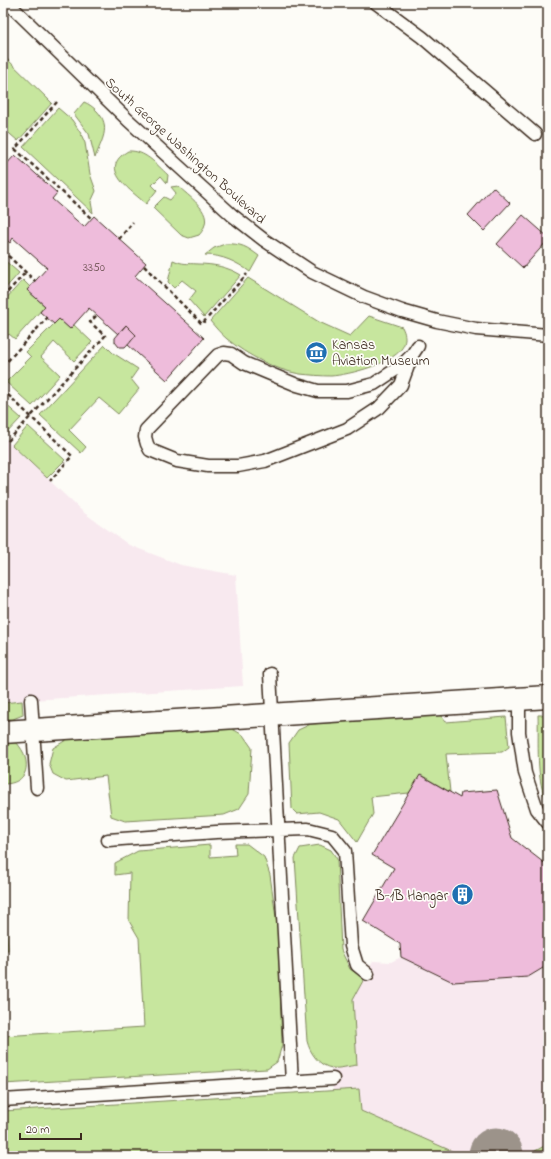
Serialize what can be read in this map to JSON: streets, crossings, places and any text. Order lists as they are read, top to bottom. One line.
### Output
{"streets":{"lane":["South George Washington Boulevard"]},"places":{"museum":["Kansas Aviation Museum"],"building":["B-1B Hangar"]},"house_numbers":["3350"],"scale_bar":"20 m"}
